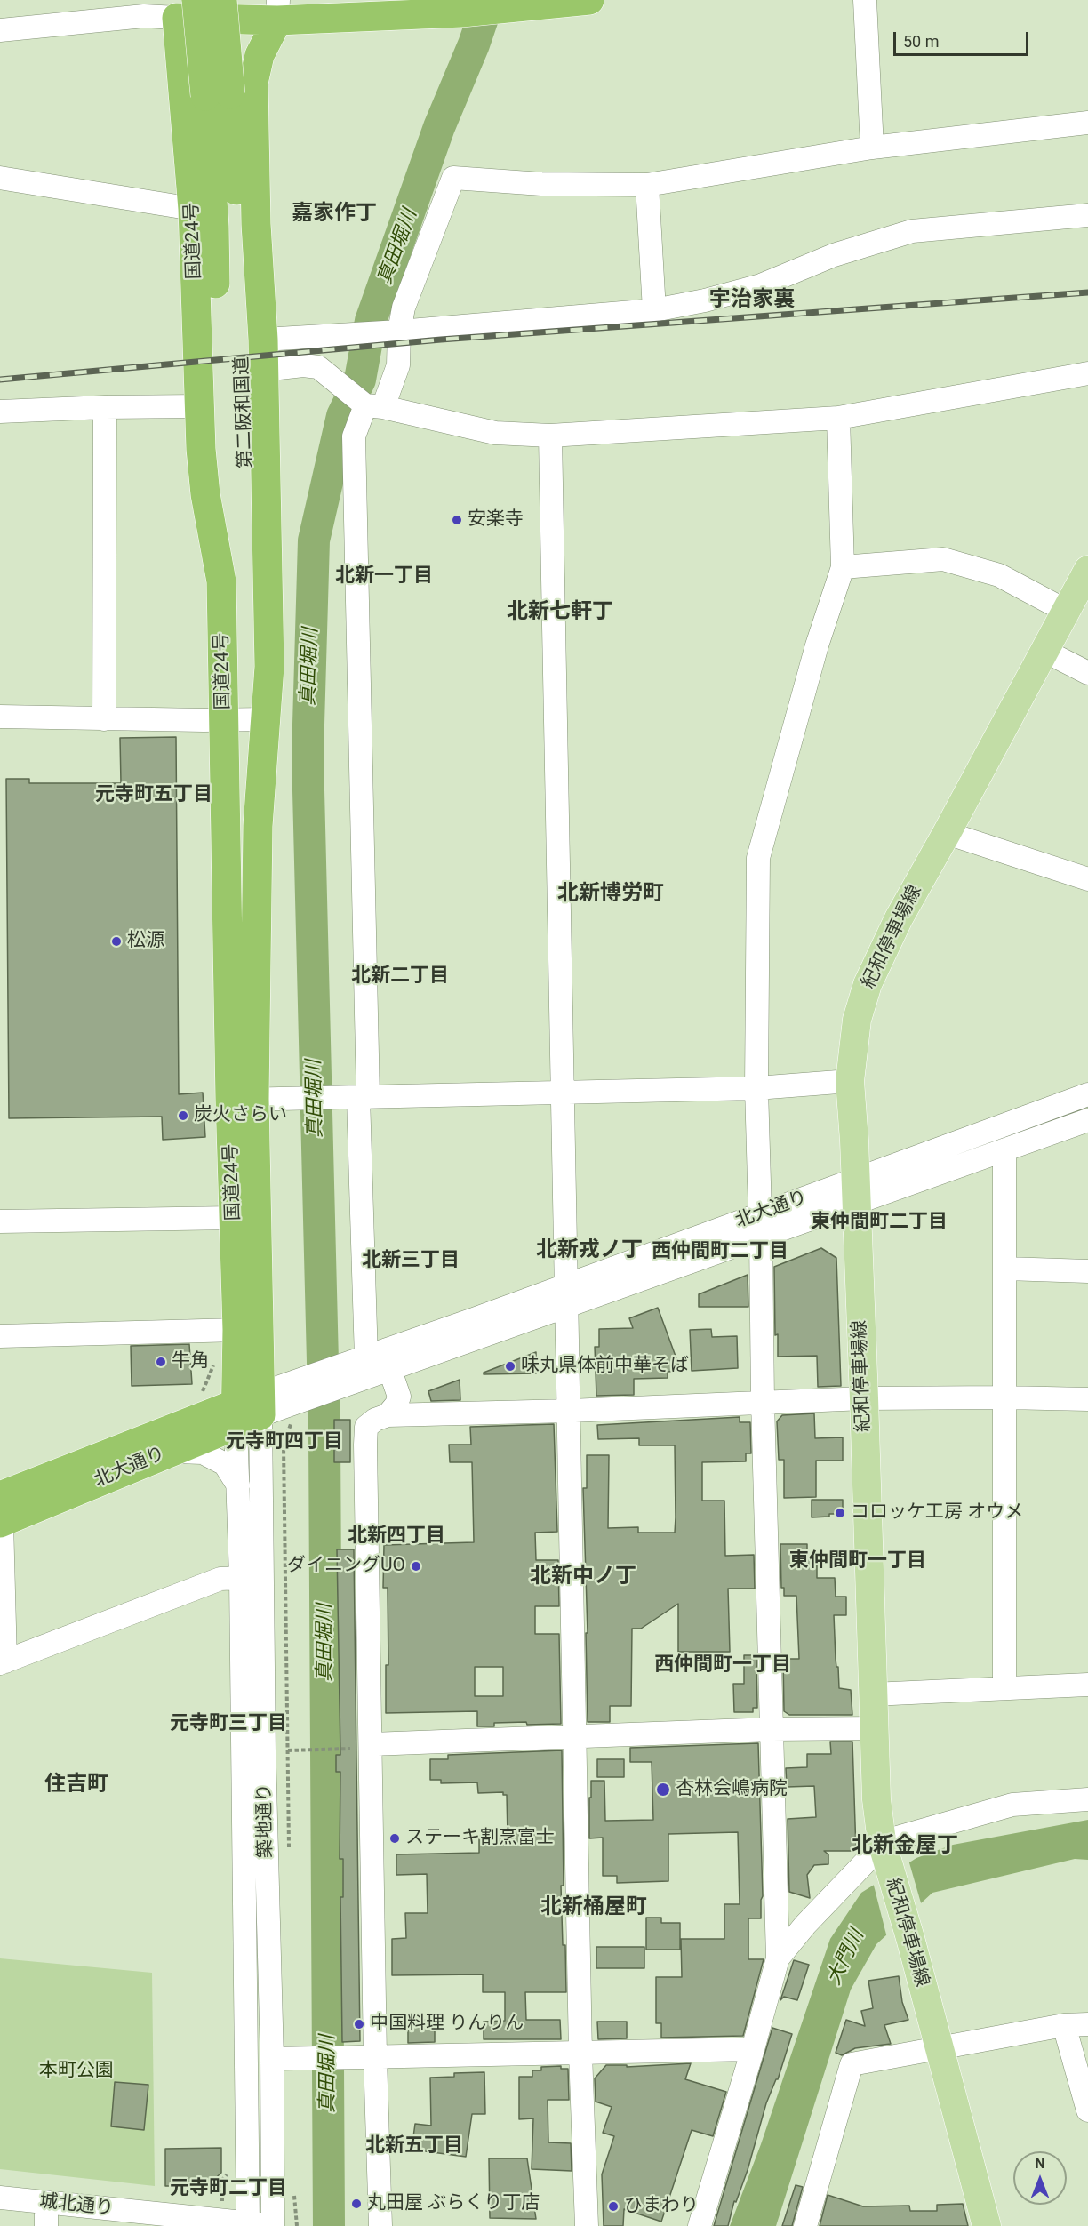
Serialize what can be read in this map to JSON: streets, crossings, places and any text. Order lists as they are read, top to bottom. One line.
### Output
{"streets":{"highway":["国道24号","第二阪和国道","北大通り"],"main road":["紀和停車場線"],"street":["築地通り","城北通り"]},"crossings":[["国道24号","第二阪和国道"],["国道24号","北大通り"],["国道24号","築地通り"],["紀和停車場線","北大通り"],["北大通り","築地通り"],["築地通り","城北通り"]],"districts":["嘉家作丁","宇治家裏","北新一丁目","北新七軒丁","元寺町五丁目","北新博労町","北新二丁目","東仲間町二丁目","北新戎ノ丁","西仲間町二丁目","北新三丁目","元寺町四丁目","北新四丁目","東仲間町一丁目","北新中ノ丁","西仲間町一丁目","元寺町三丁目","住吉町","北新金屋丁","北新桶屋町","北新五丁目","元寺町二丁目"],"water":["真田堀川","大門川"],"parks":["本町公園"],"places":["安楽寺","松源","炭火さらい","牛角","味丸県体前中華そば","コロッケ工房 オウメ","ダイニングUO","杏林会嶋病院","ステーキ割烹富士","中国料理 りんりん","丸田屋 ぶらくり丁店","ひまわり"],"scale_bar":"50 m","north":"top"}
